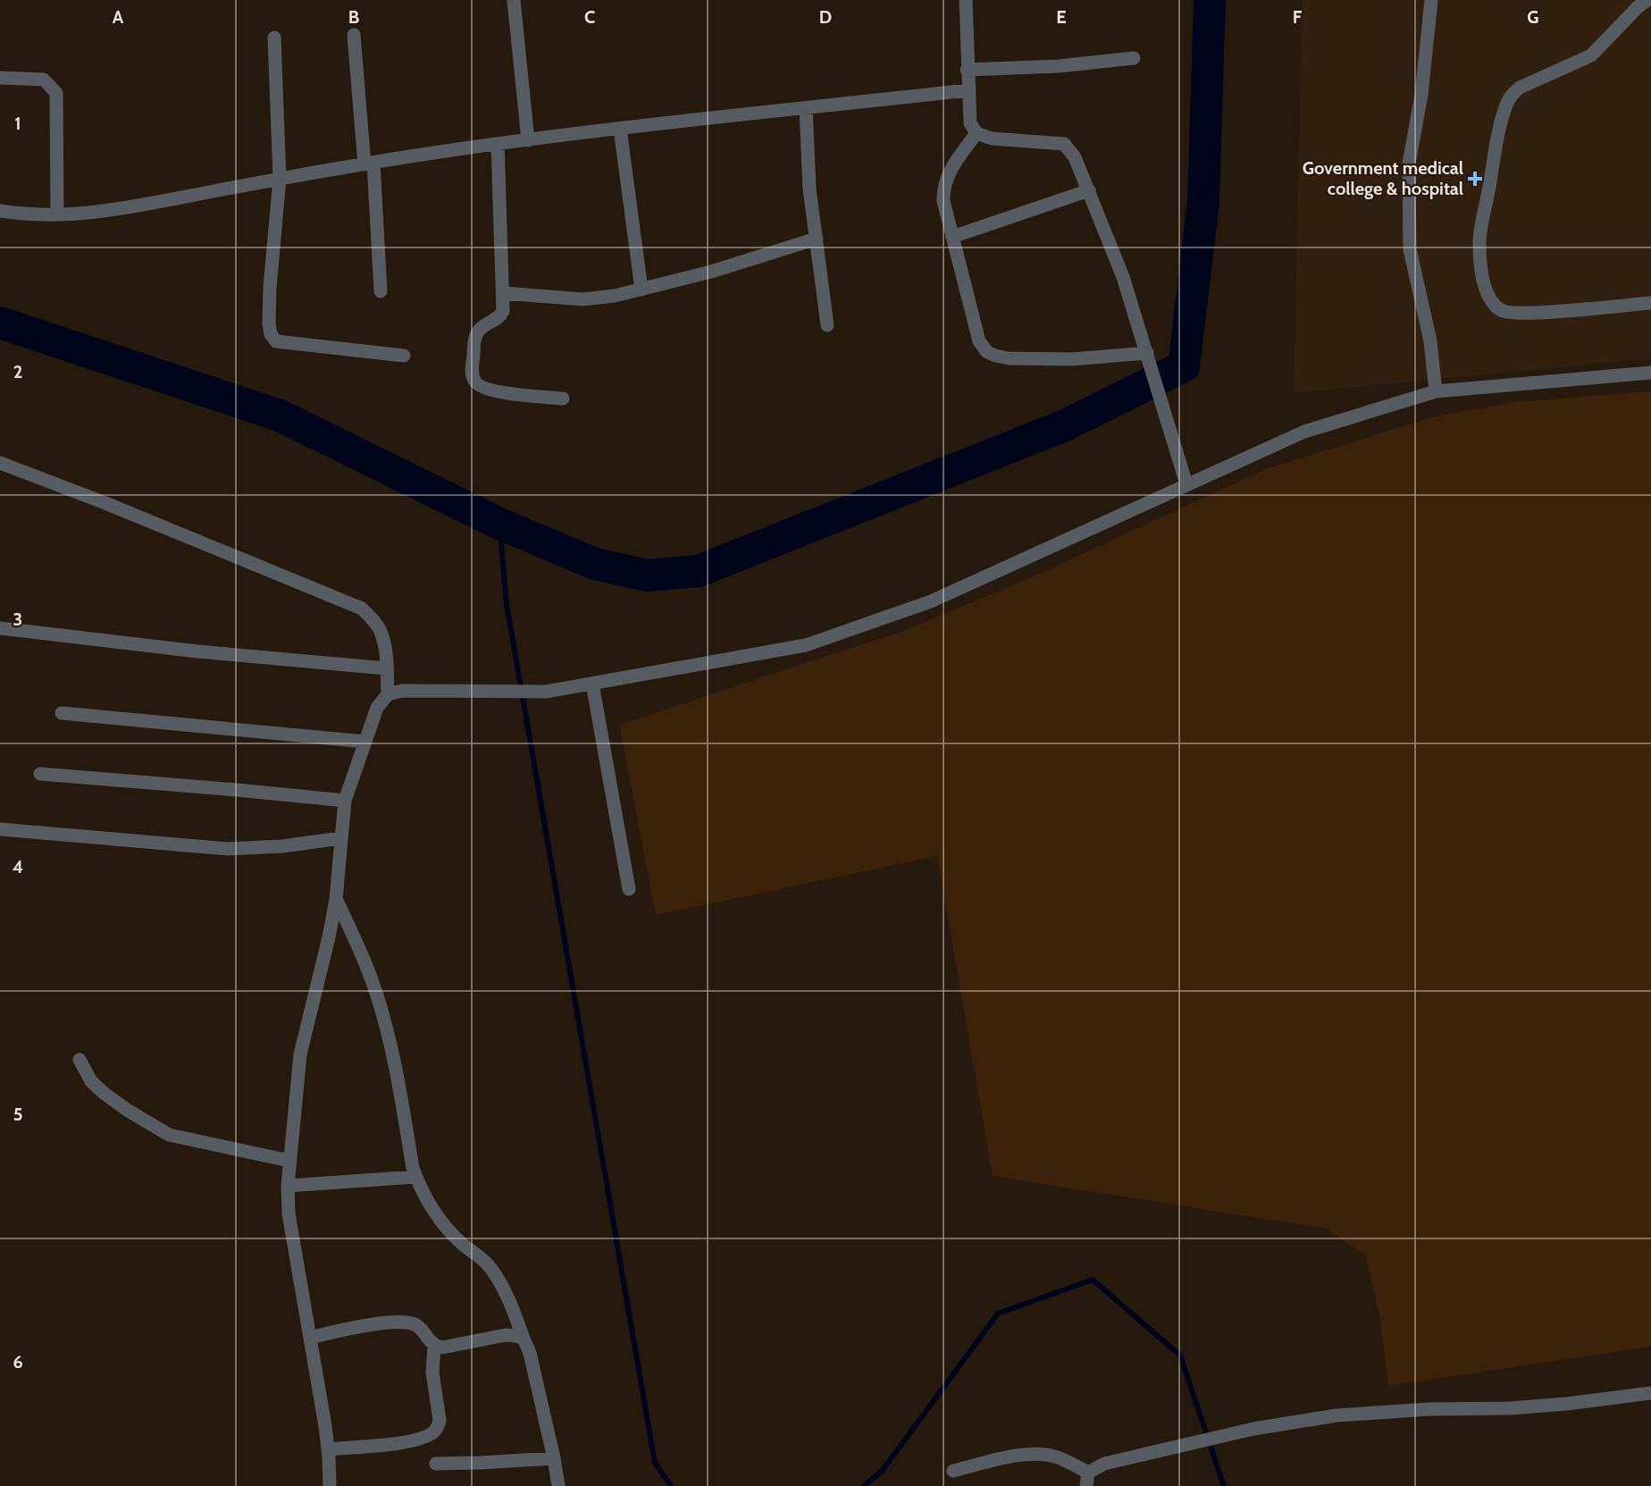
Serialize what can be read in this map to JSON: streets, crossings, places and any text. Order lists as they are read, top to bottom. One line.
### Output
{"places":{"health":["Government medical college & hospital"]},"grid":{"columns":["A","B","C","D","E","F","G"],"rows":["1","2","3","4","5","6"]}}
